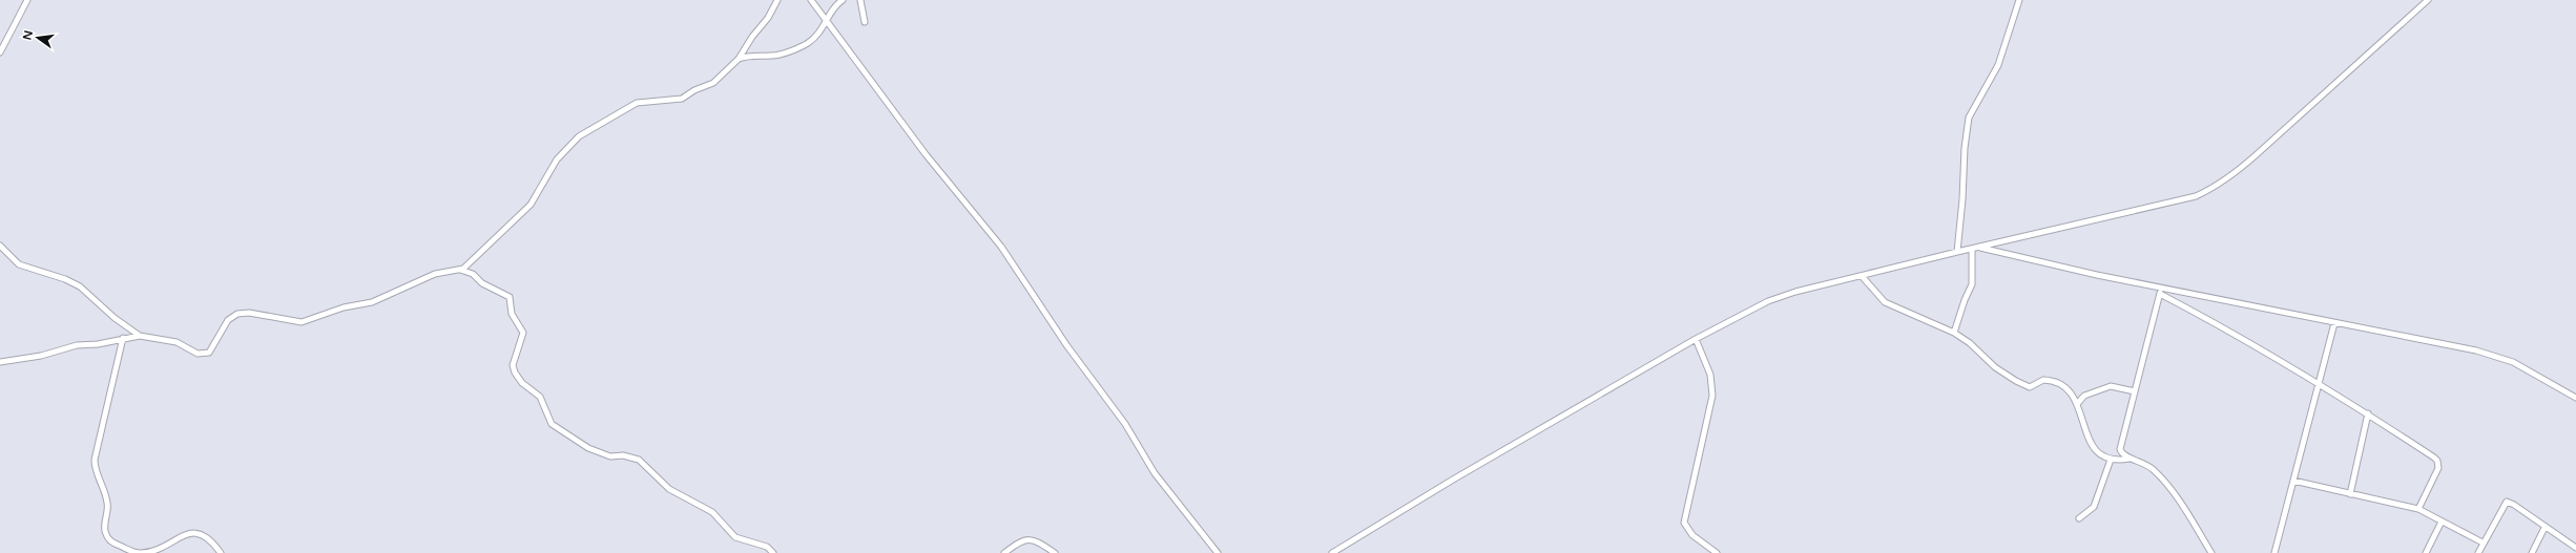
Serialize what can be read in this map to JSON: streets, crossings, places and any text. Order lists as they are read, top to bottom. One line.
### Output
{"north":"left"}
